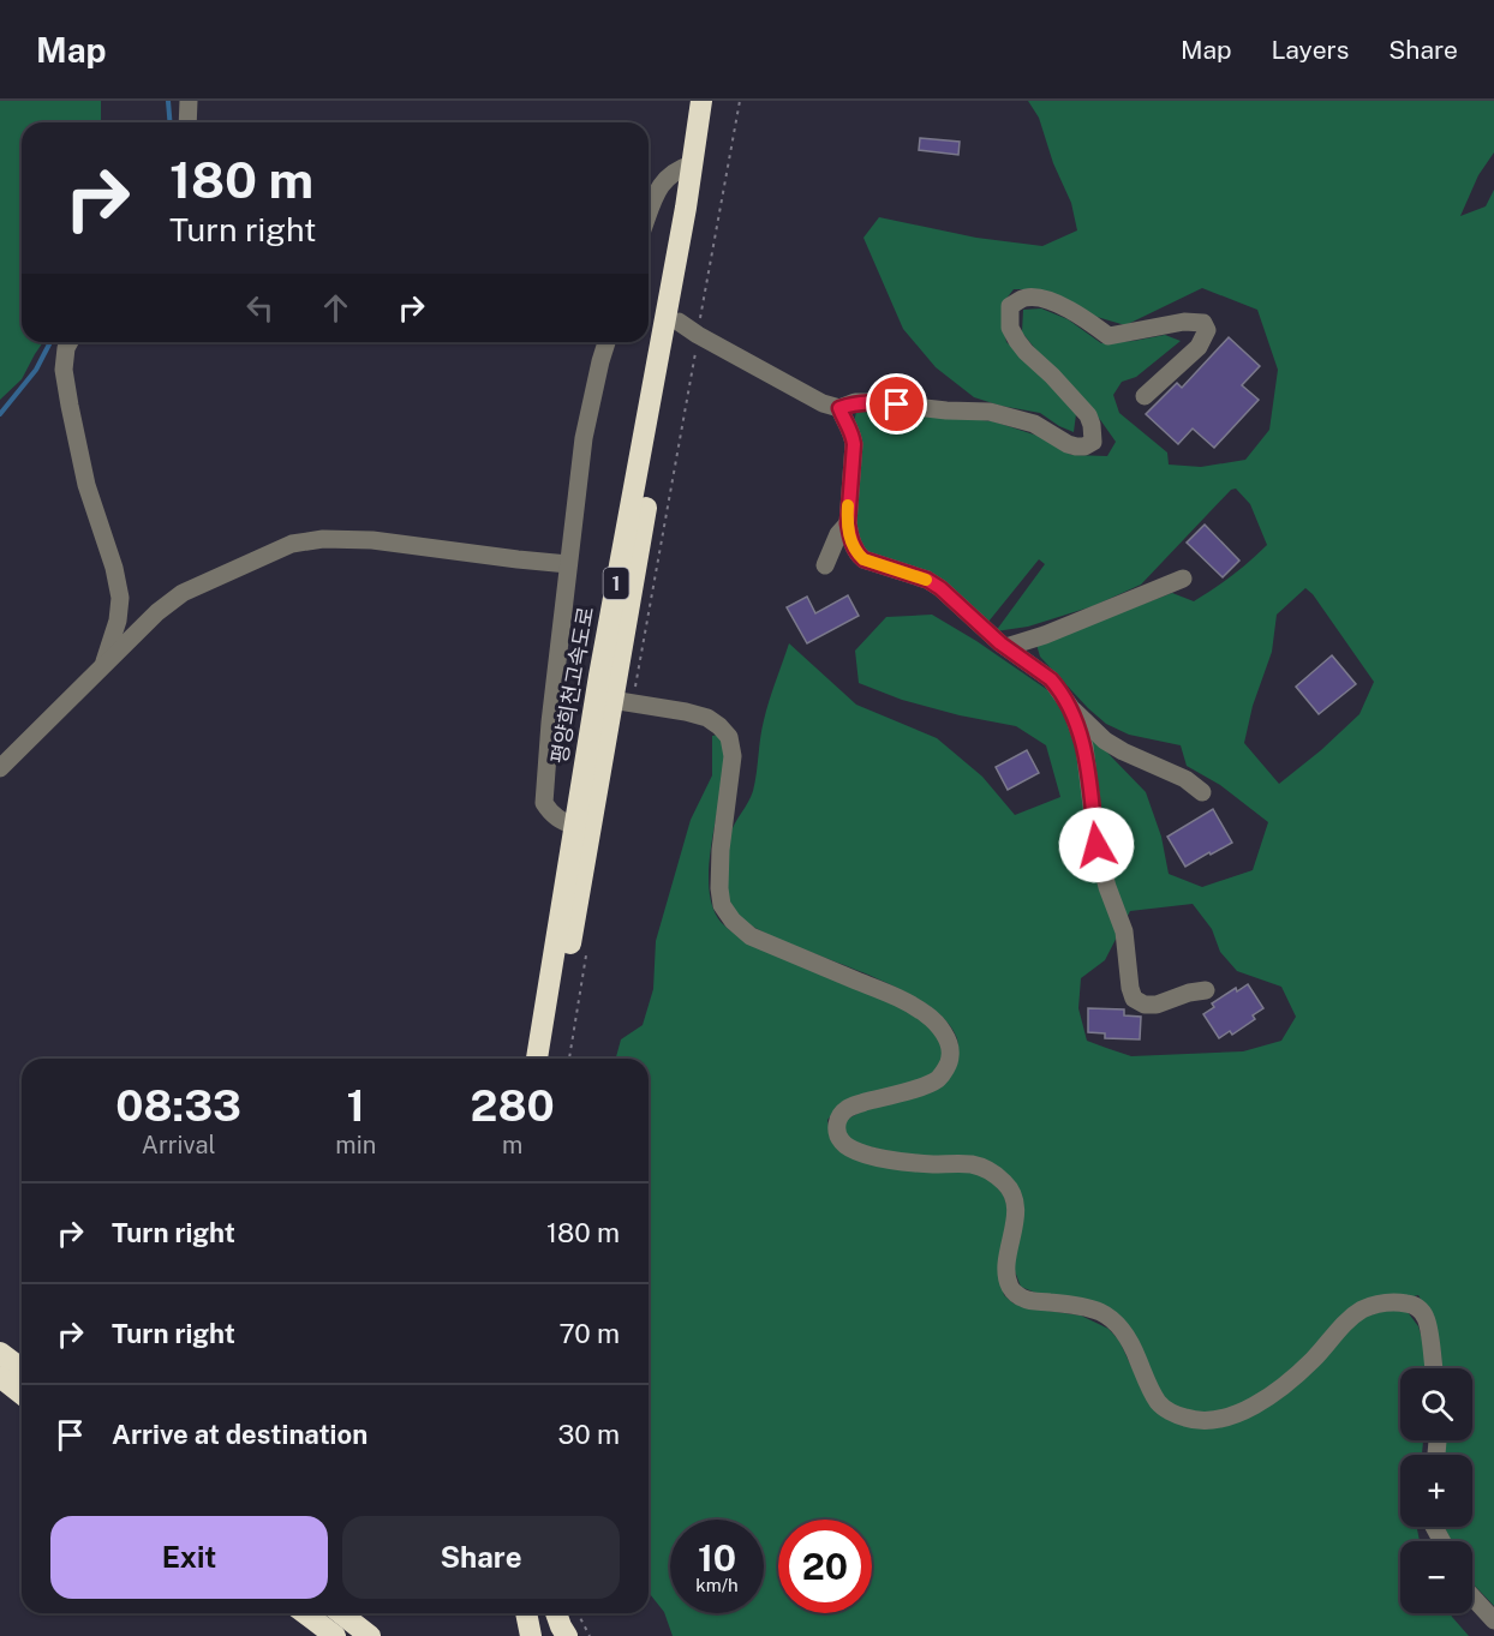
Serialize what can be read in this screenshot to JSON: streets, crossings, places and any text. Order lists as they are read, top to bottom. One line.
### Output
{"streets":{"highway":["1","평양희천고속도로"]},"page":{"header":"Map","nav":["Map","Layers","Share"],"turn":["180 m","Turn right"],"eta":["08:33","Arrival","1","min","280","m"],"list":[{"name":"Turn right","value":"180 m"},{"name":"Turn right","value":"70 m"},{"name":"Arrive at destination","value":"30 m"}],"map_buttons":["+","−"],"buttons":["Exit","Share"],"speed":"10 km/h","limit":"20"}}
